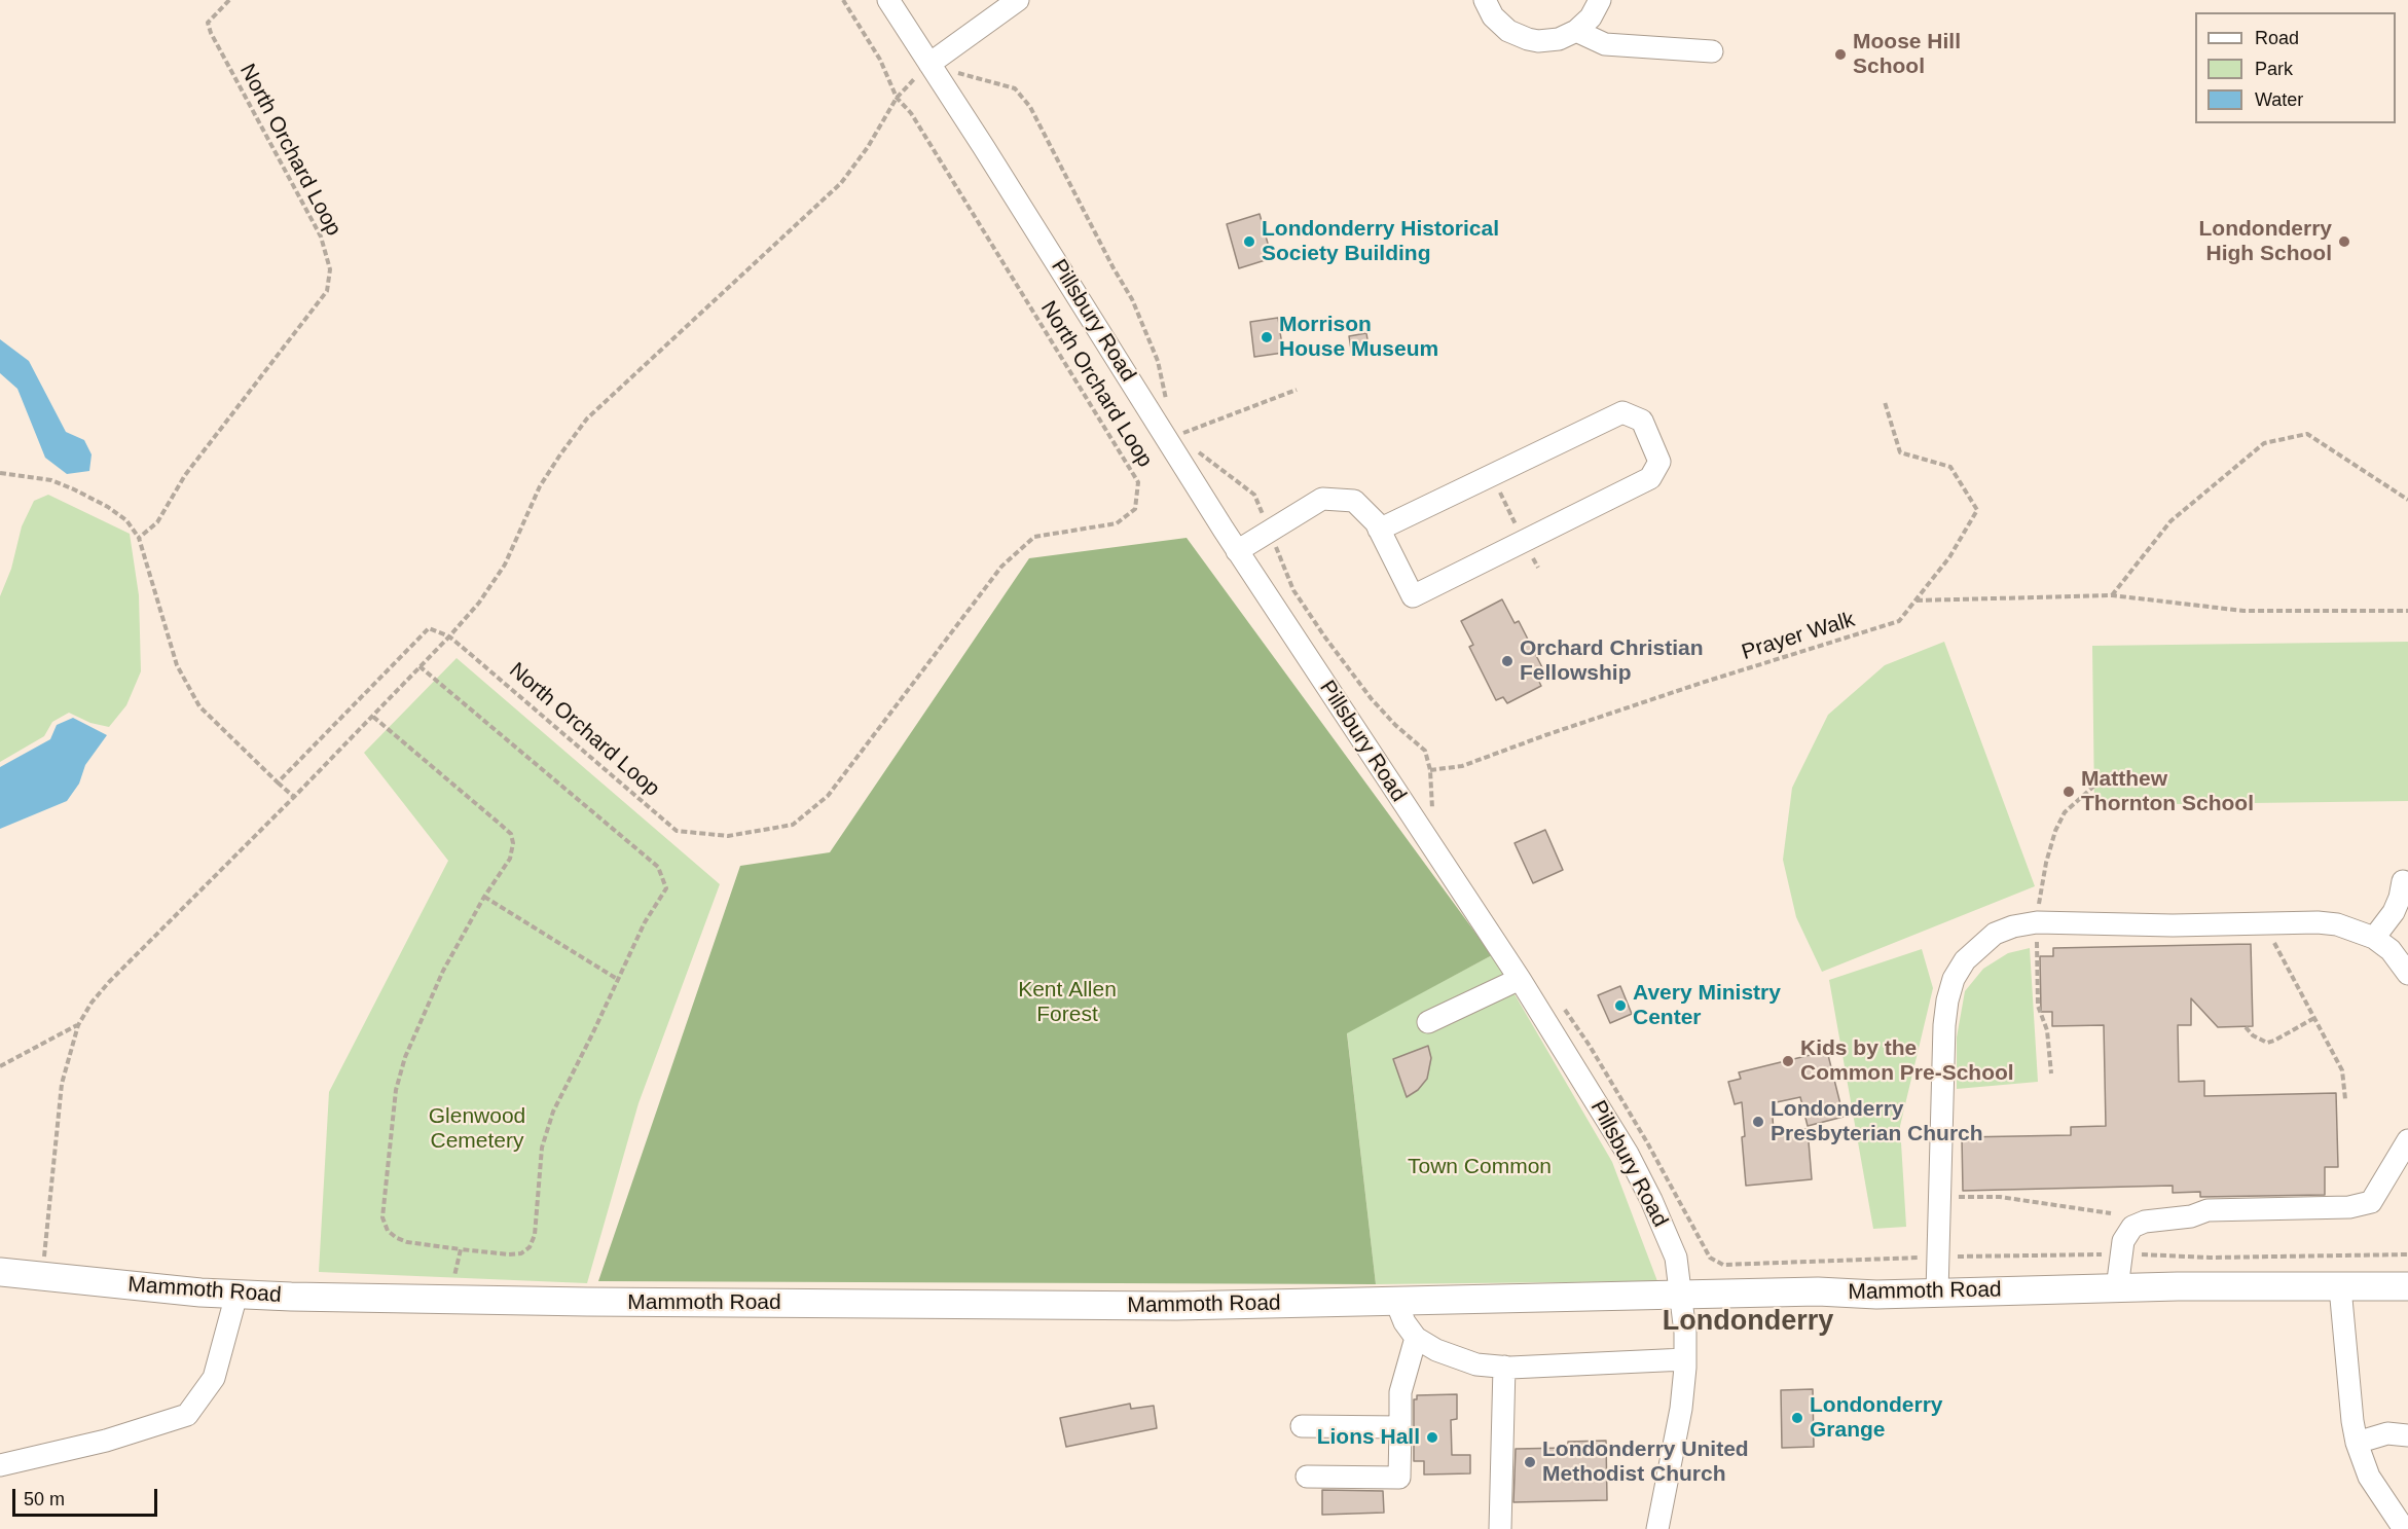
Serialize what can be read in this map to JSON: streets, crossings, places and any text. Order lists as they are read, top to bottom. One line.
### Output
{"streets":{"main road":["Mammoth Road"],"street":["Pillsbury Road"],"path":["North Orchard Loop","Prayer Walk"]},"crossings":[["Pillsbury Road","Mammoth Road"]],"districts":["Londonderry"],"parks":["Kent Allen Forest","Glenwood Cemetery","Town Common"],"places":["Moose Hill School","Londonderry Historical Society Building","Londonderry High School","Morrison House Museum","Orchard Christian Fellowship","Matthew Thornton School","Avery Ministry Center","Kids by the Common Pre-School","Londonderry Presbyterian Church","Londonderry Grange","Lions Hall","Londonderry United Methodist Church"],"legend":["Road","Park","Water"],"scale_bar":"50 m"}
